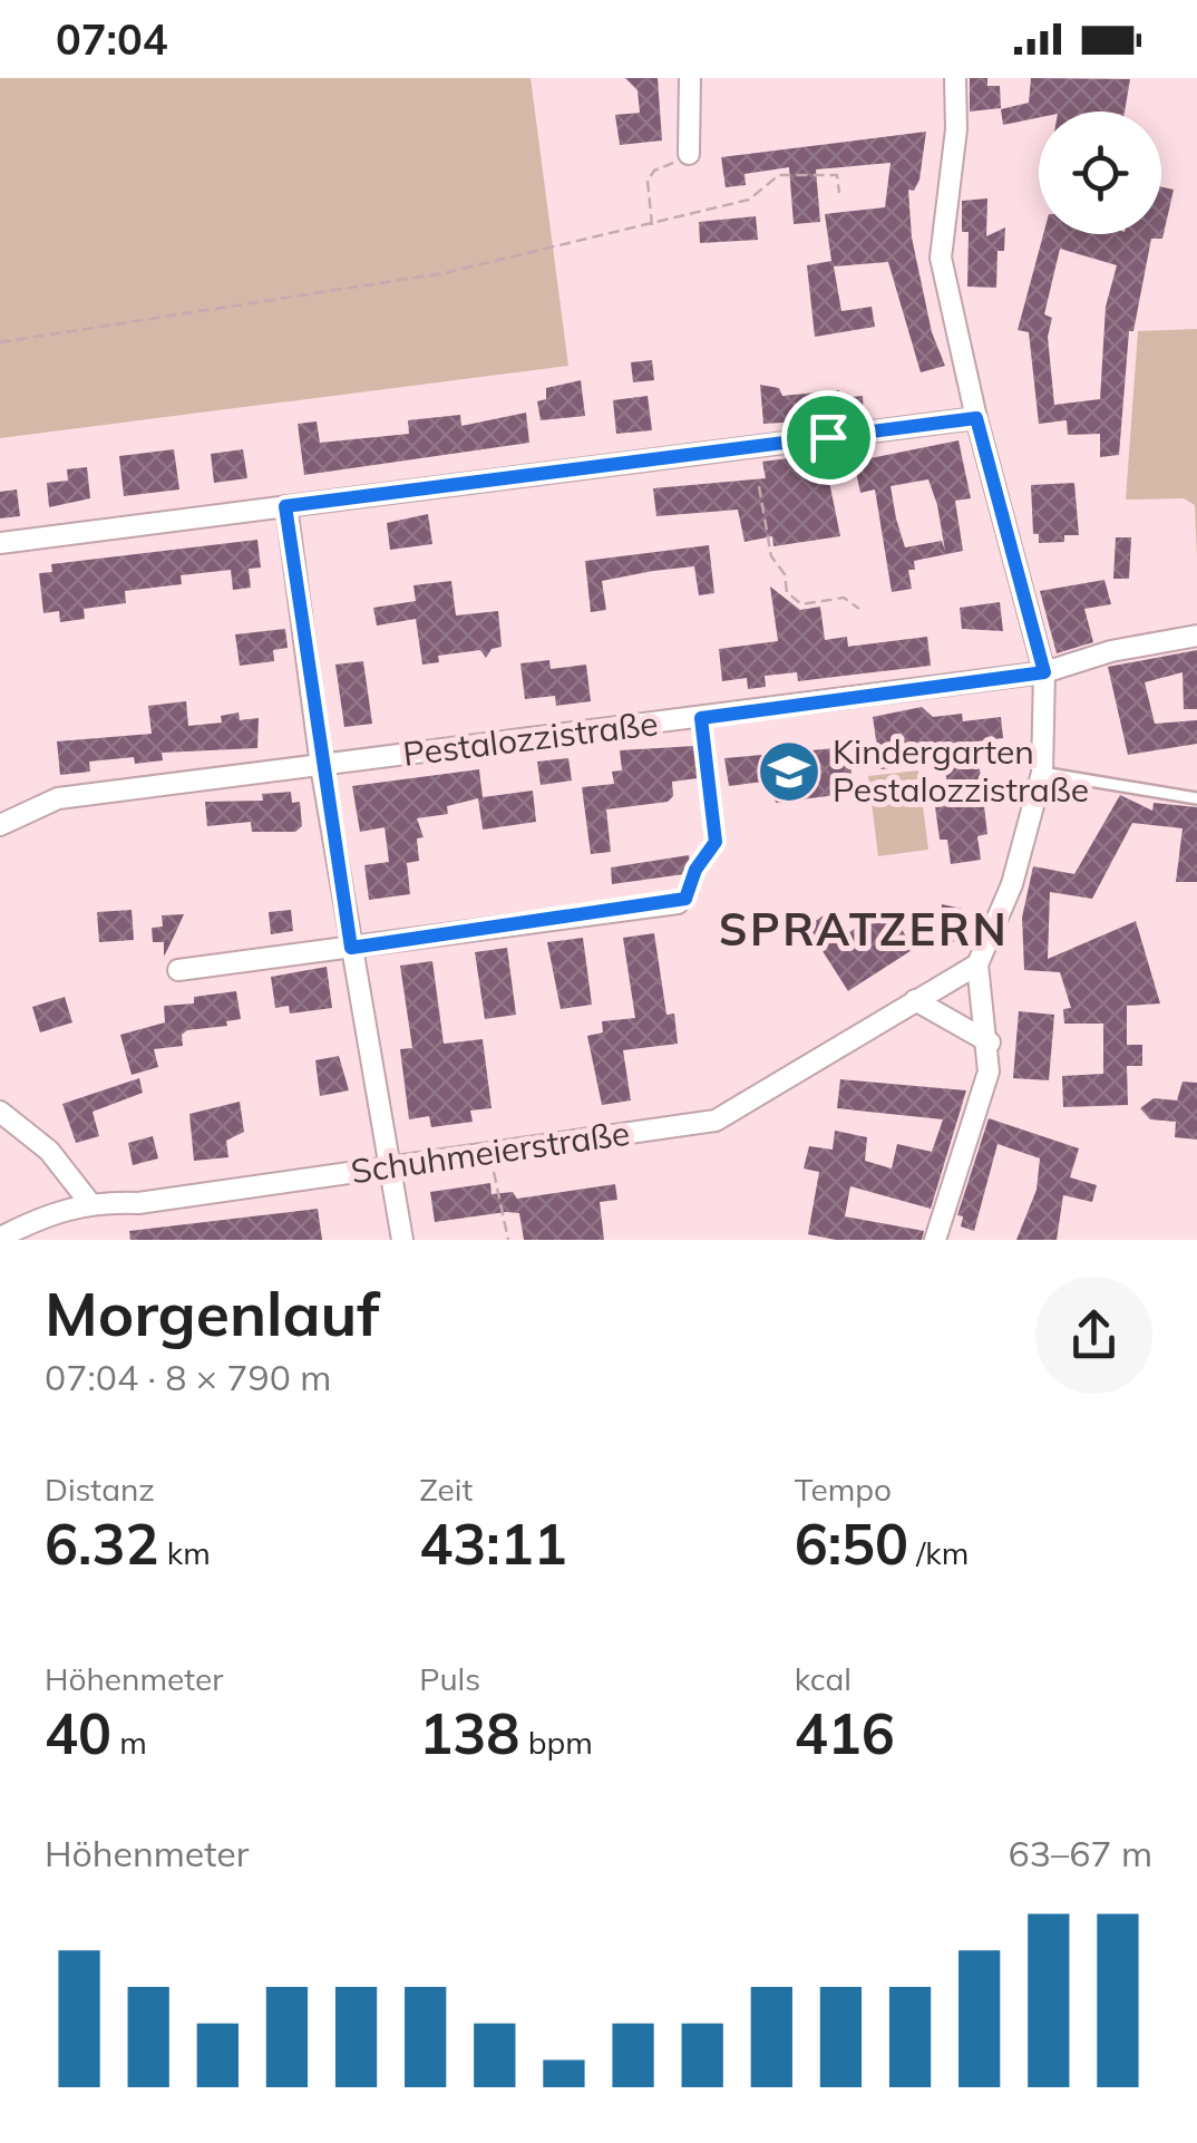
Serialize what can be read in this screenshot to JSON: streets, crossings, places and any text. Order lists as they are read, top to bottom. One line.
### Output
{"streets":{"street":["Pestalozzistraße","Schuhmeierstraße"]},"districts":["SPRATZERN"],"places":{"school or university":["Kindergarten Pestalozzistraße"]},"page":{"status":"07:04","heading":["Morgenlauf","07:04 · 8 × 790 m"],"stats":[["Distanz","6.32 km"],["Zeit","43:11"],["Tempo","6:50 /km"],["Höhenmeter","40 m"],["Puls","138 bpm"],["kcal","416"]],"chart":["Höhenmeter","63–67 m"]}}
